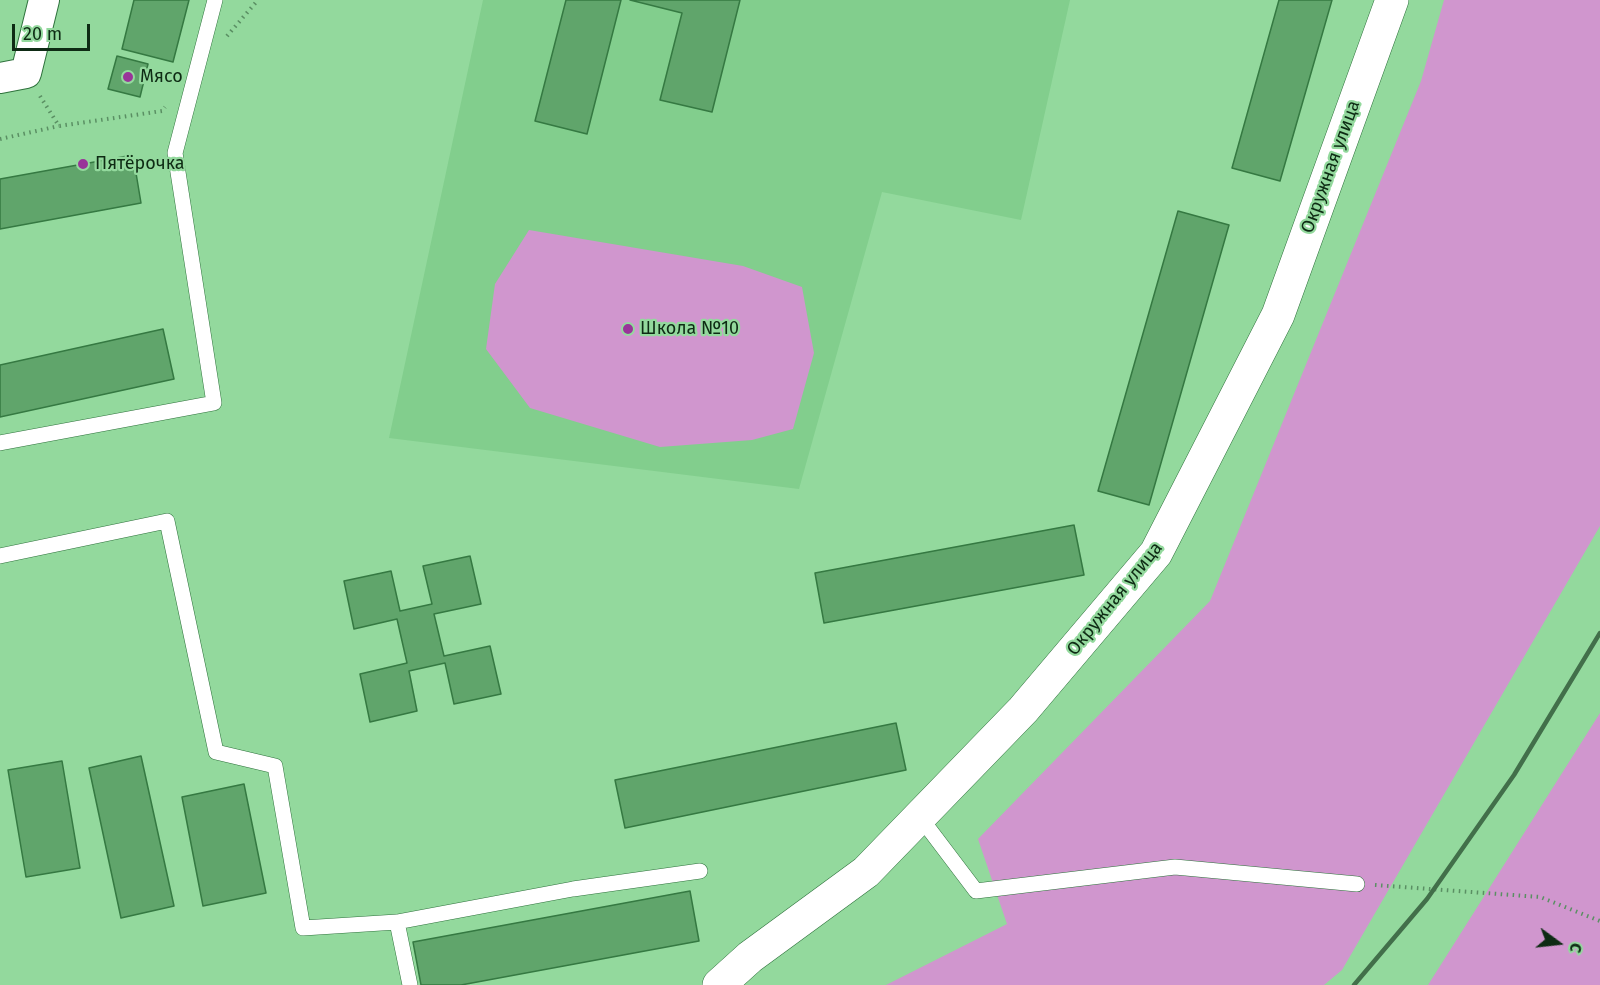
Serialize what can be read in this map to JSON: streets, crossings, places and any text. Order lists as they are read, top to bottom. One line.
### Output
{"streets":{"street":["Окружная улица"]},"places":["Мясо","Пятёрочка","Школа №10"],"scale_bar":"20 m","north":"right"}
